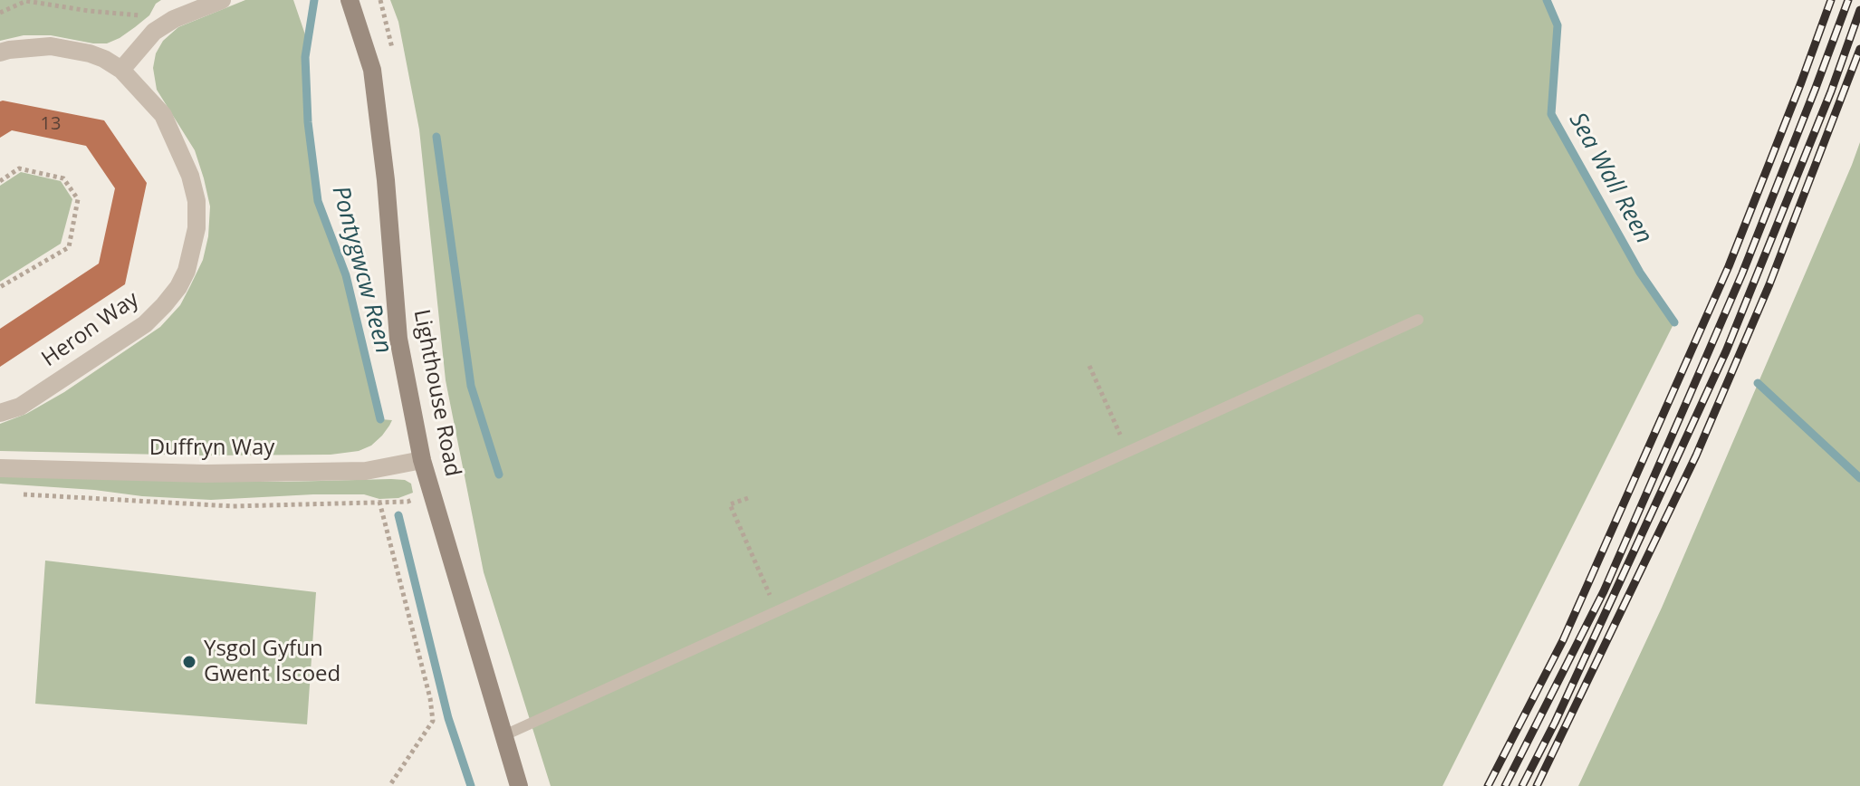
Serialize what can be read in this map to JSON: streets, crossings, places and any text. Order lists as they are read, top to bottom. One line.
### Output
{"streets":{"main road":["Lighthouse Road"],"street":["Heron Way","Duffryn Way"]},"crossings":[["Lighthouse Road","Duffryn Way"]],"water":["Sea Wall Reen","Pontygwcw Reen"],"places":["Ysgol Gyfun Gwent Iscoed"],"house_numbers":["13"]}
